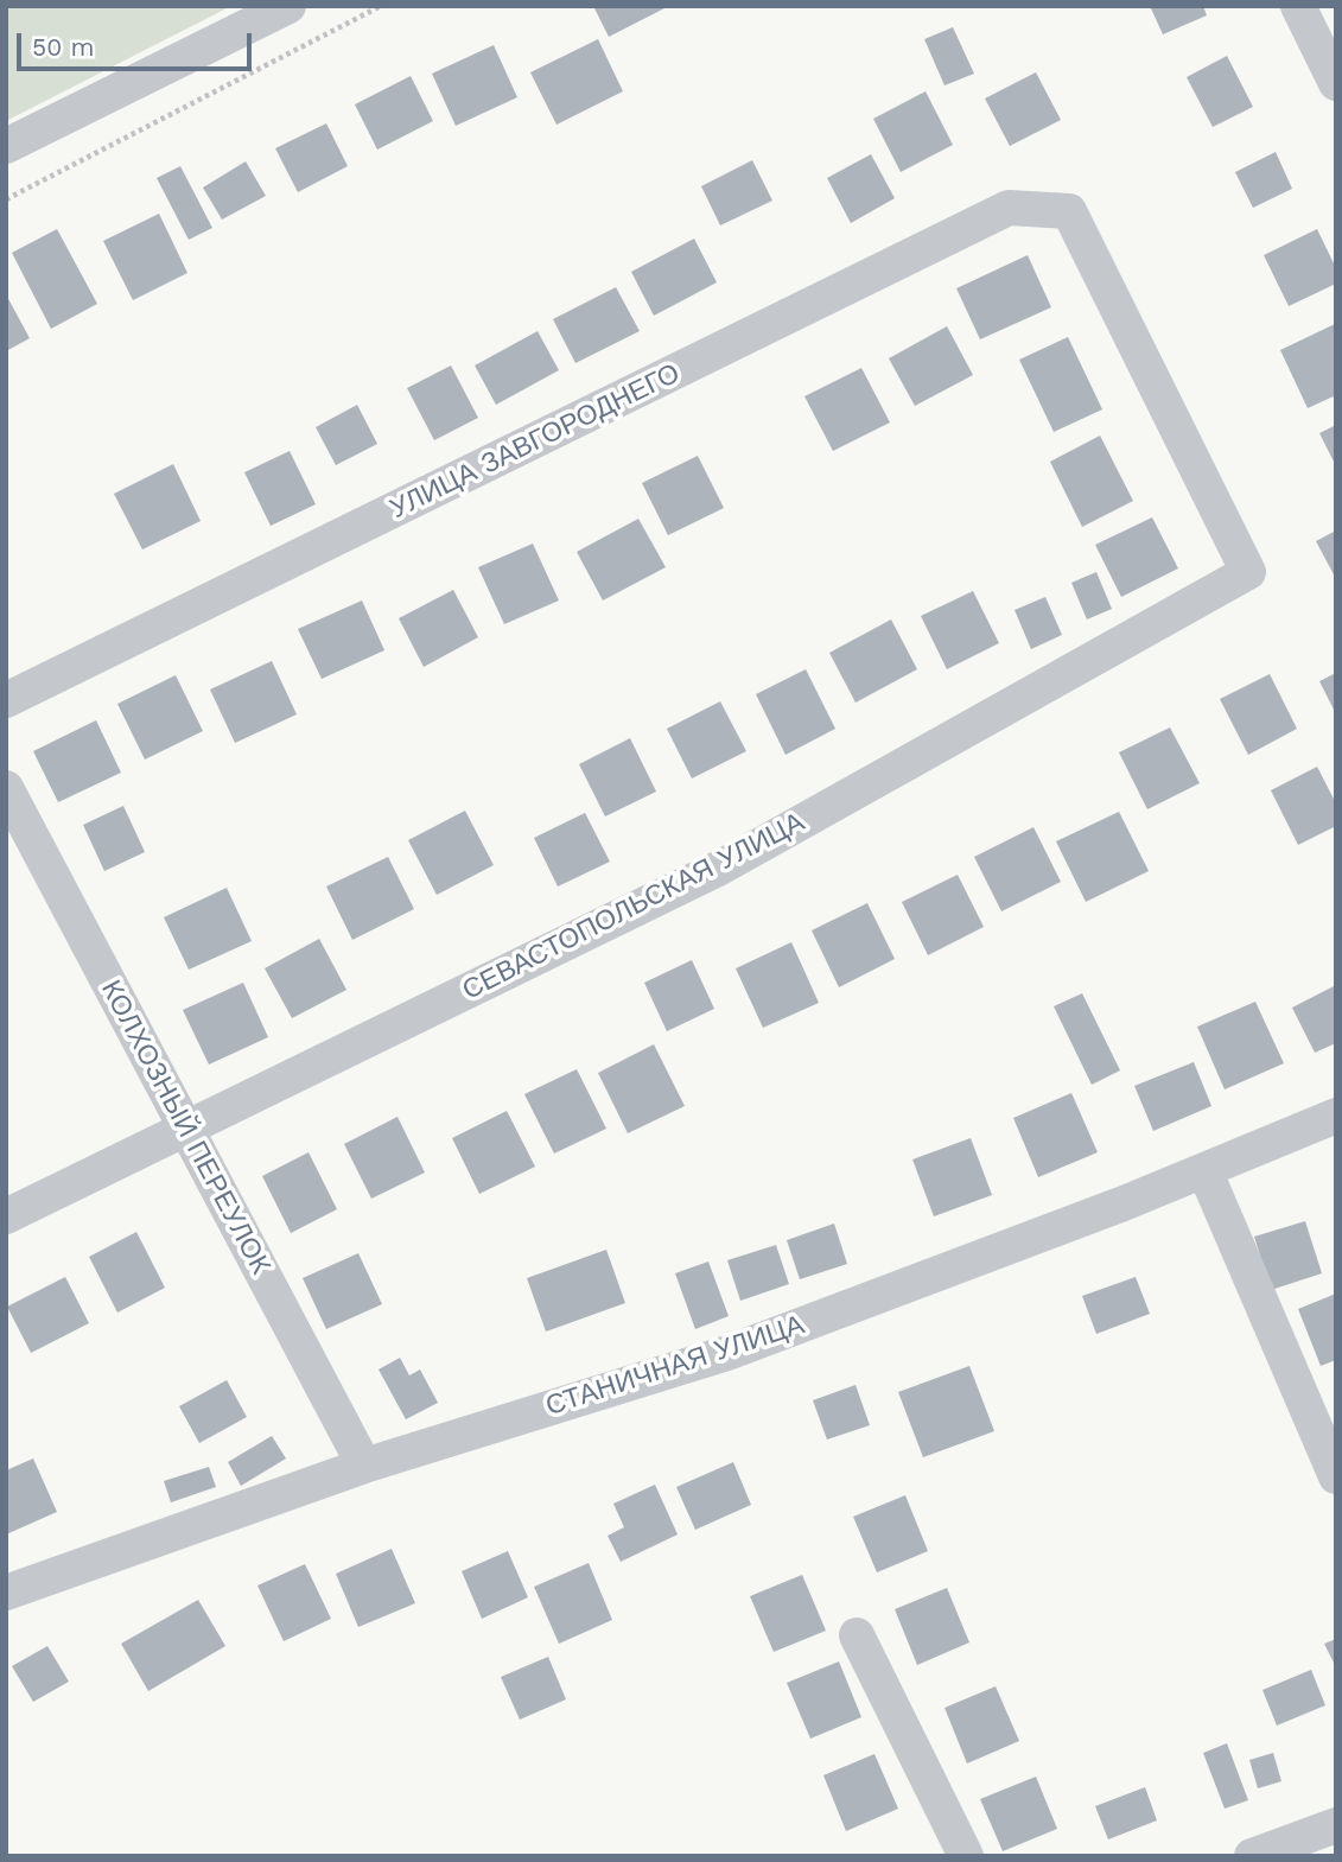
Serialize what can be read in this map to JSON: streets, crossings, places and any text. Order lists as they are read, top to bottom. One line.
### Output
{"streets":{"street":["УЛИЦА ЗАВГОРОДНЕГО","СЕВАСТОПОЛЬСКАЯ УЛИЦА","КОЛХОЗНЫЙ ПЕРЕУЛОК","СТАНИЧНАЯ УЛИЦА"]},"crossings":[["УЛИЦА ЗАВГОРОДНЕГО","СЕВАСТОПОЛЬСКАЯ УЛИЦА"],["СЕВАСТОПОЛЬСКАЯ УЛИЦА","КОЛХОЗНЫЙ ПЕРЕУЛОК"],["КОЛХОЗНЫЙ ПЕРЕУЛОК","СТАНИЧНАЯ УЛИЦА"]],"scale_bar":"50 m"}
